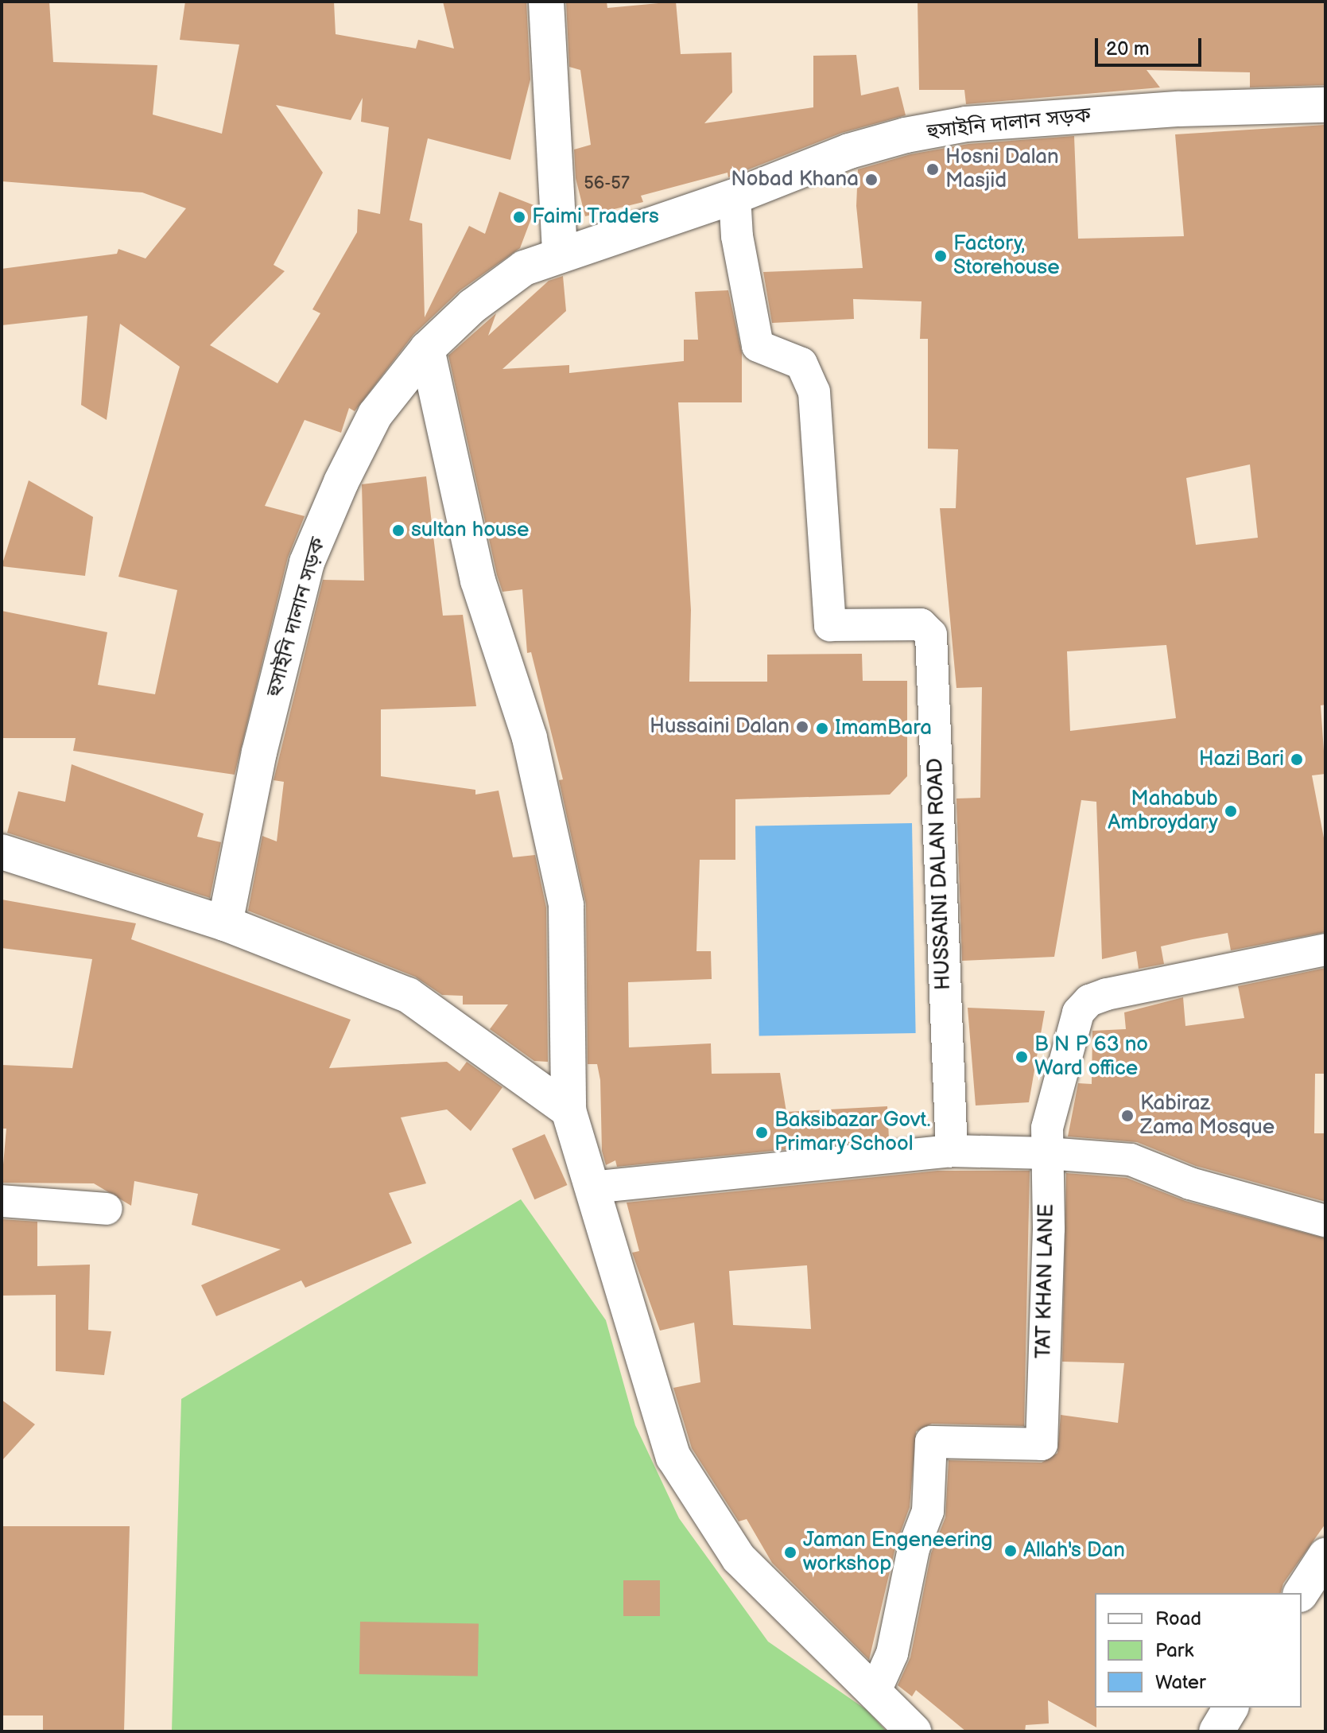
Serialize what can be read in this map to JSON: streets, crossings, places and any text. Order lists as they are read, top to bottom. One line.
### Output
{"streets":{"street":["হুসাইনি দালান সড়ক","HUSSAINI DALAN ROAD","TAT KHAN LANE"]},"crossings":[["হুসাইনি দালান সড়ক","HUSSAINI DALAN ROAD"]],"places":["Hosni Dalan Masjid","Nobad Khana","Faimi Traders","Factory, Storehouse","sultan house","Hussaini Dalan","ImamBara","Hazi Bari","Mahabub Ambroydary","B N P 63 no Ward office","Kabiraz Zama Mosque","Baksibazar Govt. Primary School","Allah's Dan","Jaman Engeneering workshop"],"house_numbers":["56-57"],"legend":["Road","Park","Water"],"scale_bar":"20 m"}
